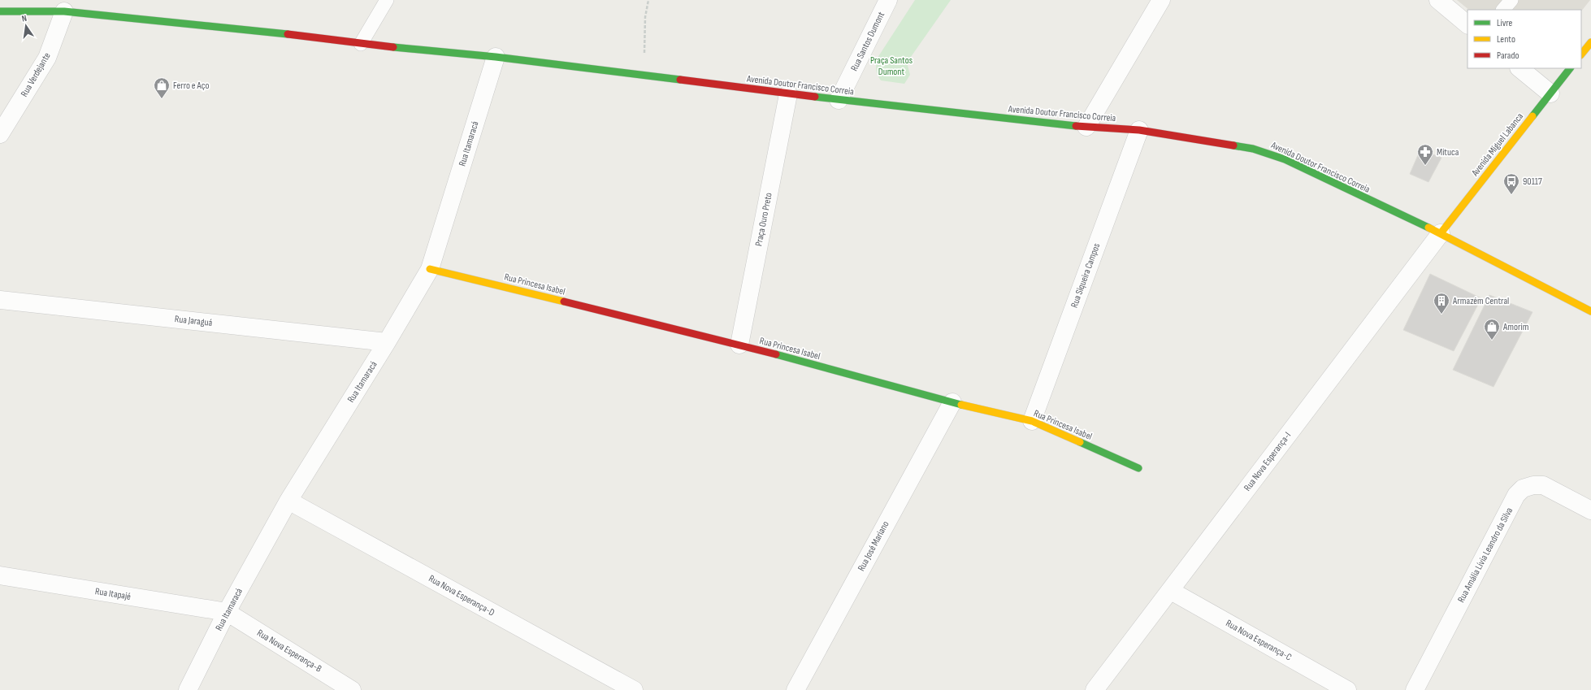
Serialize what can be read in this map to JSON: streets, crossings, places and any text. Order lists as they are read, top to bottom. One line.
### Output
{"streets":{"main road":["Avenida Doutor Francisco Correia","Avenida Miguel Labanca","Rua Princesa Isabel"],"street":["Rua Santos Dumont","Rua Verdejante","Rua Itamaracá","Praça Ouro Preto","Rua Siqueira Campos","Rua Jaraguá","Rua Nova Esperança-I","Rua José Mariano","Rua Amália Lívia Leandro da Silva","Rua Itapajé","Rua Nova Esperança-D","Rua Nova Esperança-C","Rua Nova Esperança-B"]},"crossings":[["Rua Santos Dumont","Avenida Doutor Francisco Correia"],["Rua Verdejante","Avenida Doutor Francisco Correia"],["Avenida Doutor Francisco Correia","Rua Itamaracá"],["Avenida Doutor Francisco Correia","Avenida Miguel Labanca"],["Avenida Doutor Francisco Correia","Praça Ouro Preto"],["Avenida Doutor Francisco Correia","Rua Siqueira Campos"],["Avenida Doutor Francisco Correia","Rua Nova Esperança-I"],["Rua Itamaracá","Rua Princesa Isabel"],["Rua Itamaracá","Rua Jaraguá"],["Rua Itamaracá","Rua Itapajé"],["Rua Itamaracá","Rua Nova Esperança-D"],["Rua Itamaracá","Rua Nova Esperança-B"],["Avenida Miguel Labanca","Rua Nova Esperança-I"],["Praça Ouro Preto","Rua Princesa Isabel"],["Rua Siqueira Campos","Rua Princesa Isabel"],["Rua Princesa Isabel","Rua José Mariano"],["Rua Nova Esperança-I","Rua Nova Esperança-C"],["Rua Itapajé","Rua Nova Esperança-B"]],"parks":["Praça Santos Dumont"],"places":{"shop":["Ferro e Aço","Amorim"],"pharmacy":["Mituca"],"bus stop":["90117"],"building":["Armazém Central"]},"legend":["Livre","Lento","Parado"],"north":"top"}
